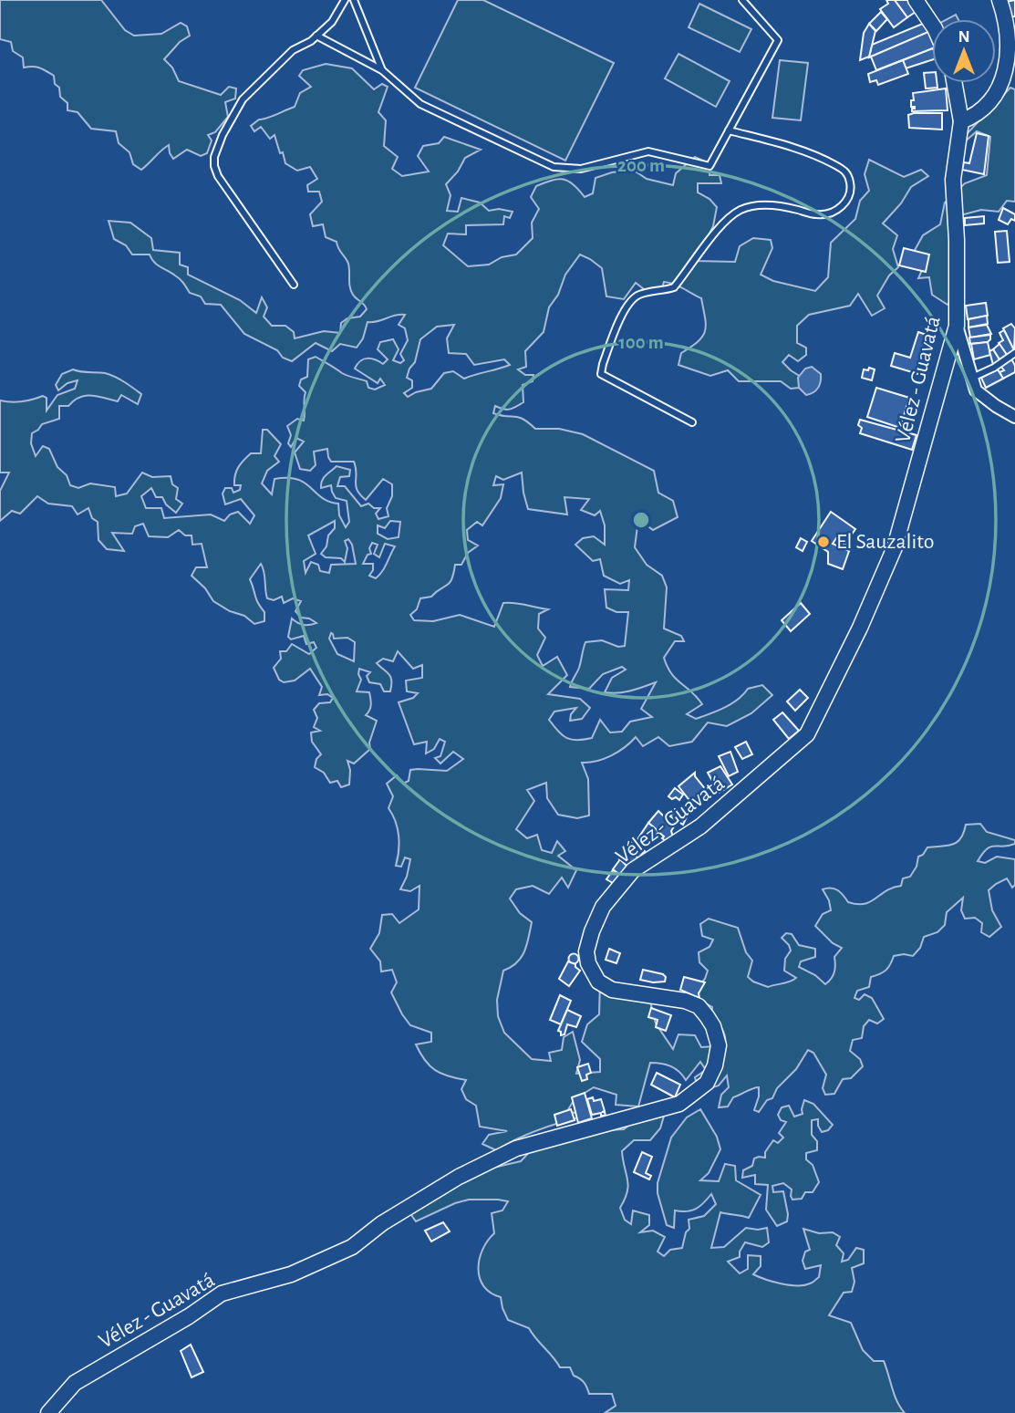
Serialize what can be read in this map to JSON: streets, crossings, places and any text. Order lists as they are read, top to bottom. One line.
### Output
{"streets":{"street":["Vélez - Guavatá"]},"places":["El Sauzalito"],"north":"top","rings":["200 m","100 m"]}
